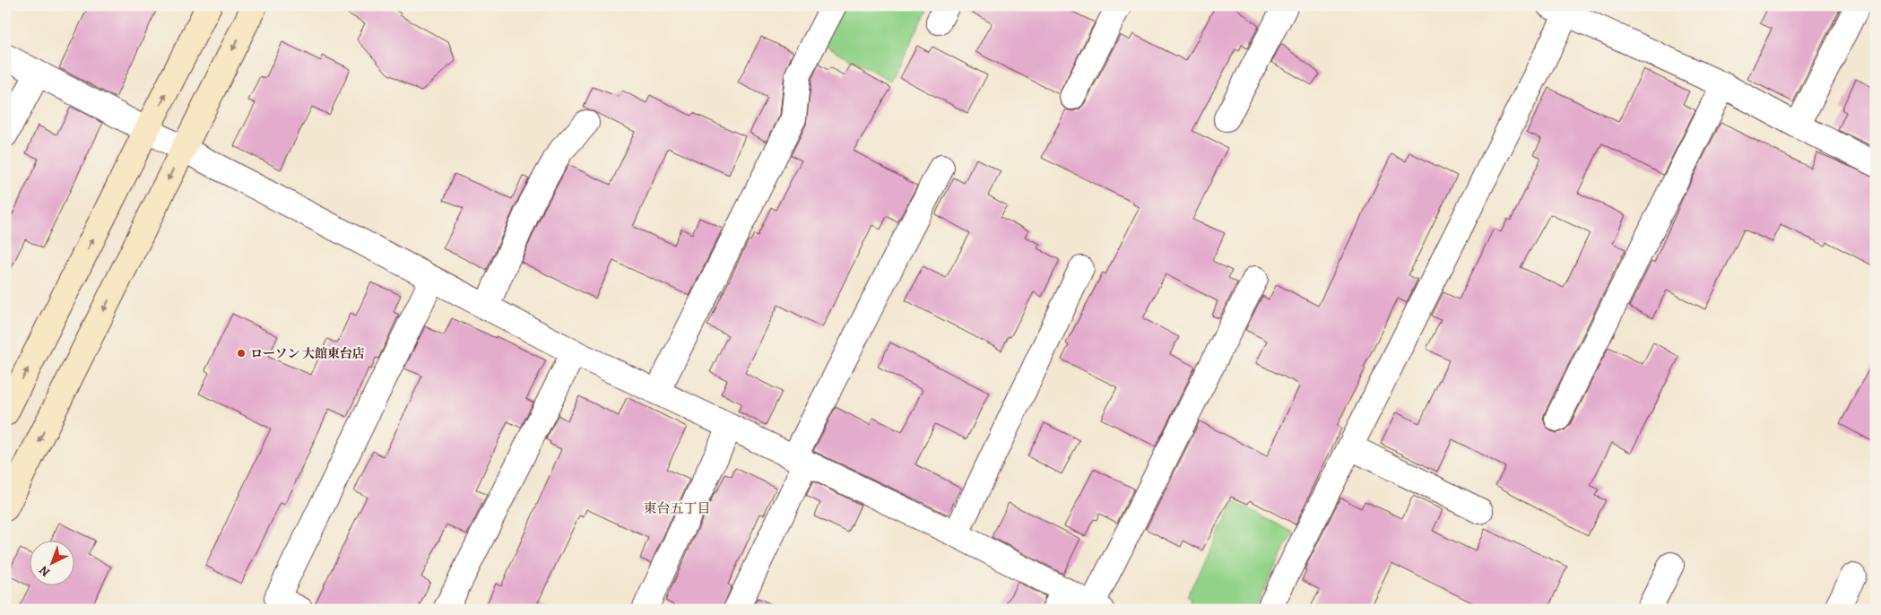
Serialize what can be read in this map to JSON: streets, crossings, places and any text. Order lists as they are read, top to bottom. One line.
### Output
{"districts":["東台五丁目"],"places":["ローソン 大館東台店"],"north":"bottom left"}
